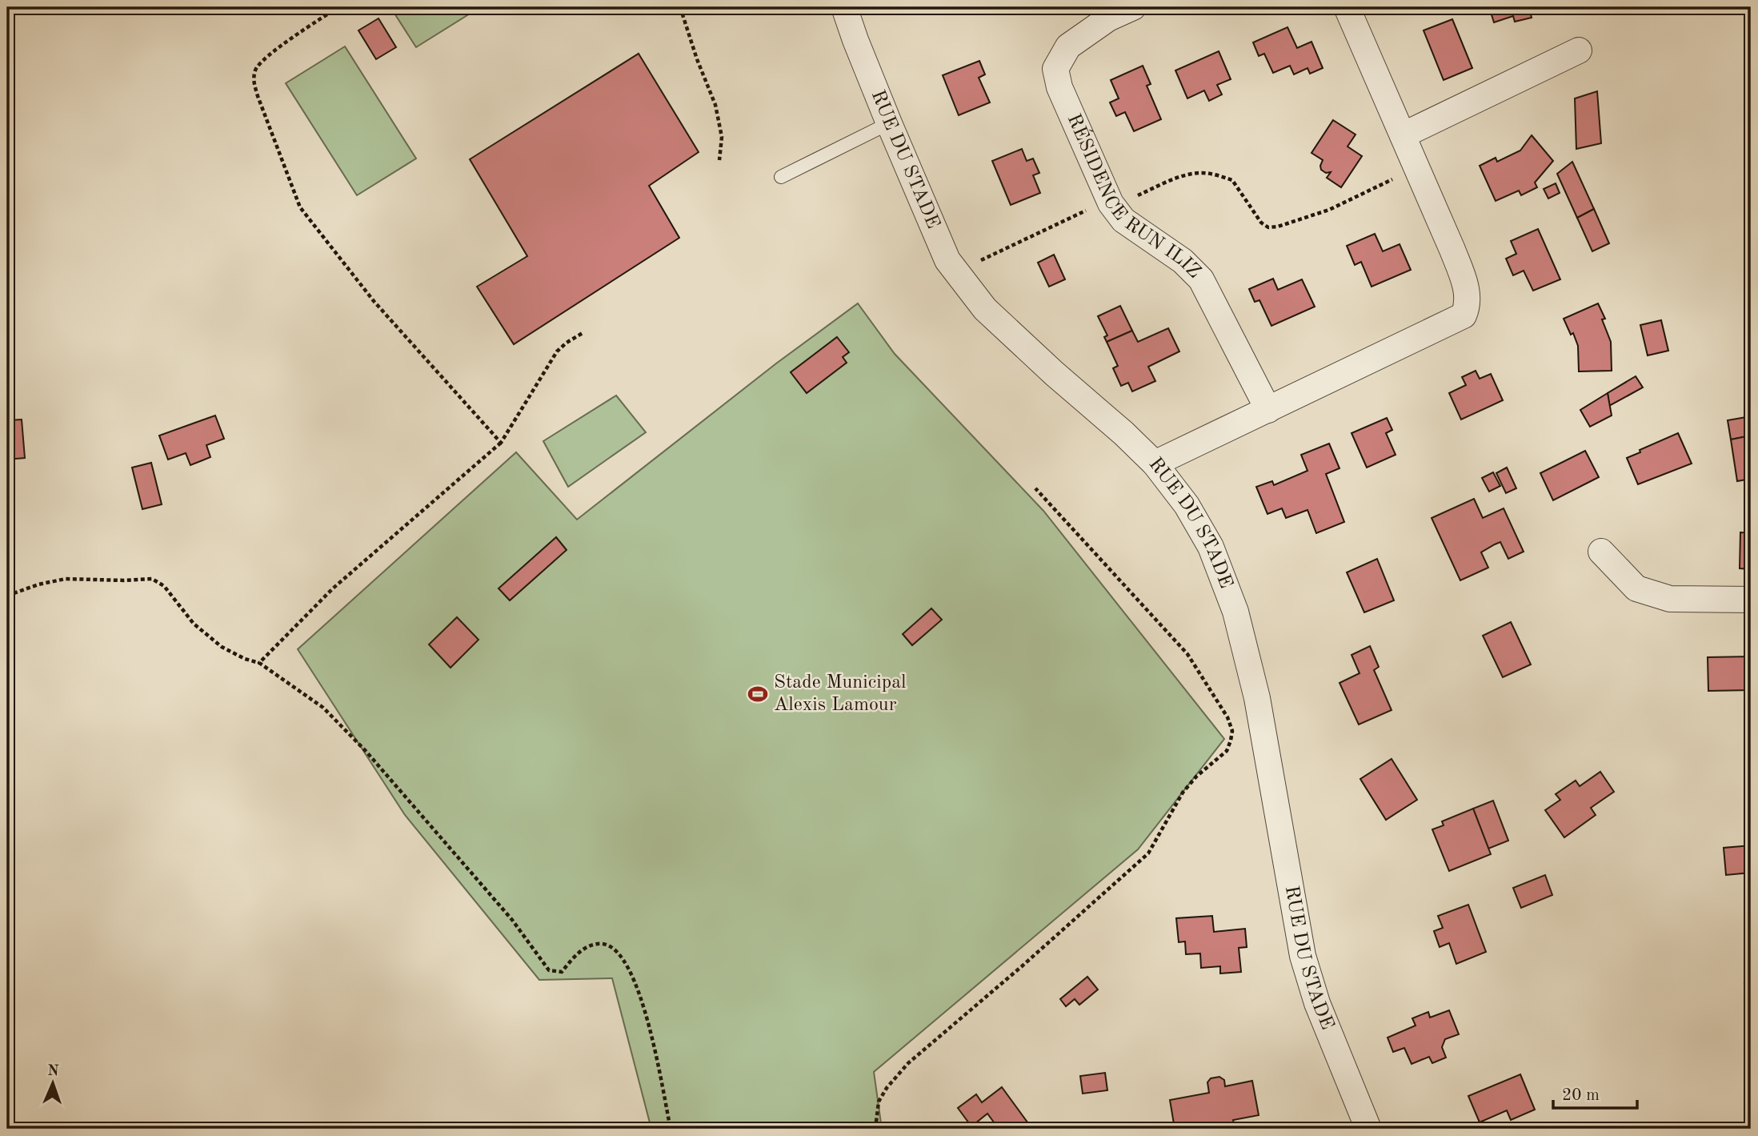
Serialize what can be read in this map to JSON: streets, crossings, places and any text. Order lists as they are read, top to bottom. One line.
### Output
{"streets":{"street":["RUE DU STADE","RÉSIDENCE RUN ILIZ"]},"places":{"sports":["Stade Municipal Alexis Lamour"]},"scale_bar":"20 m","north":"top"}
